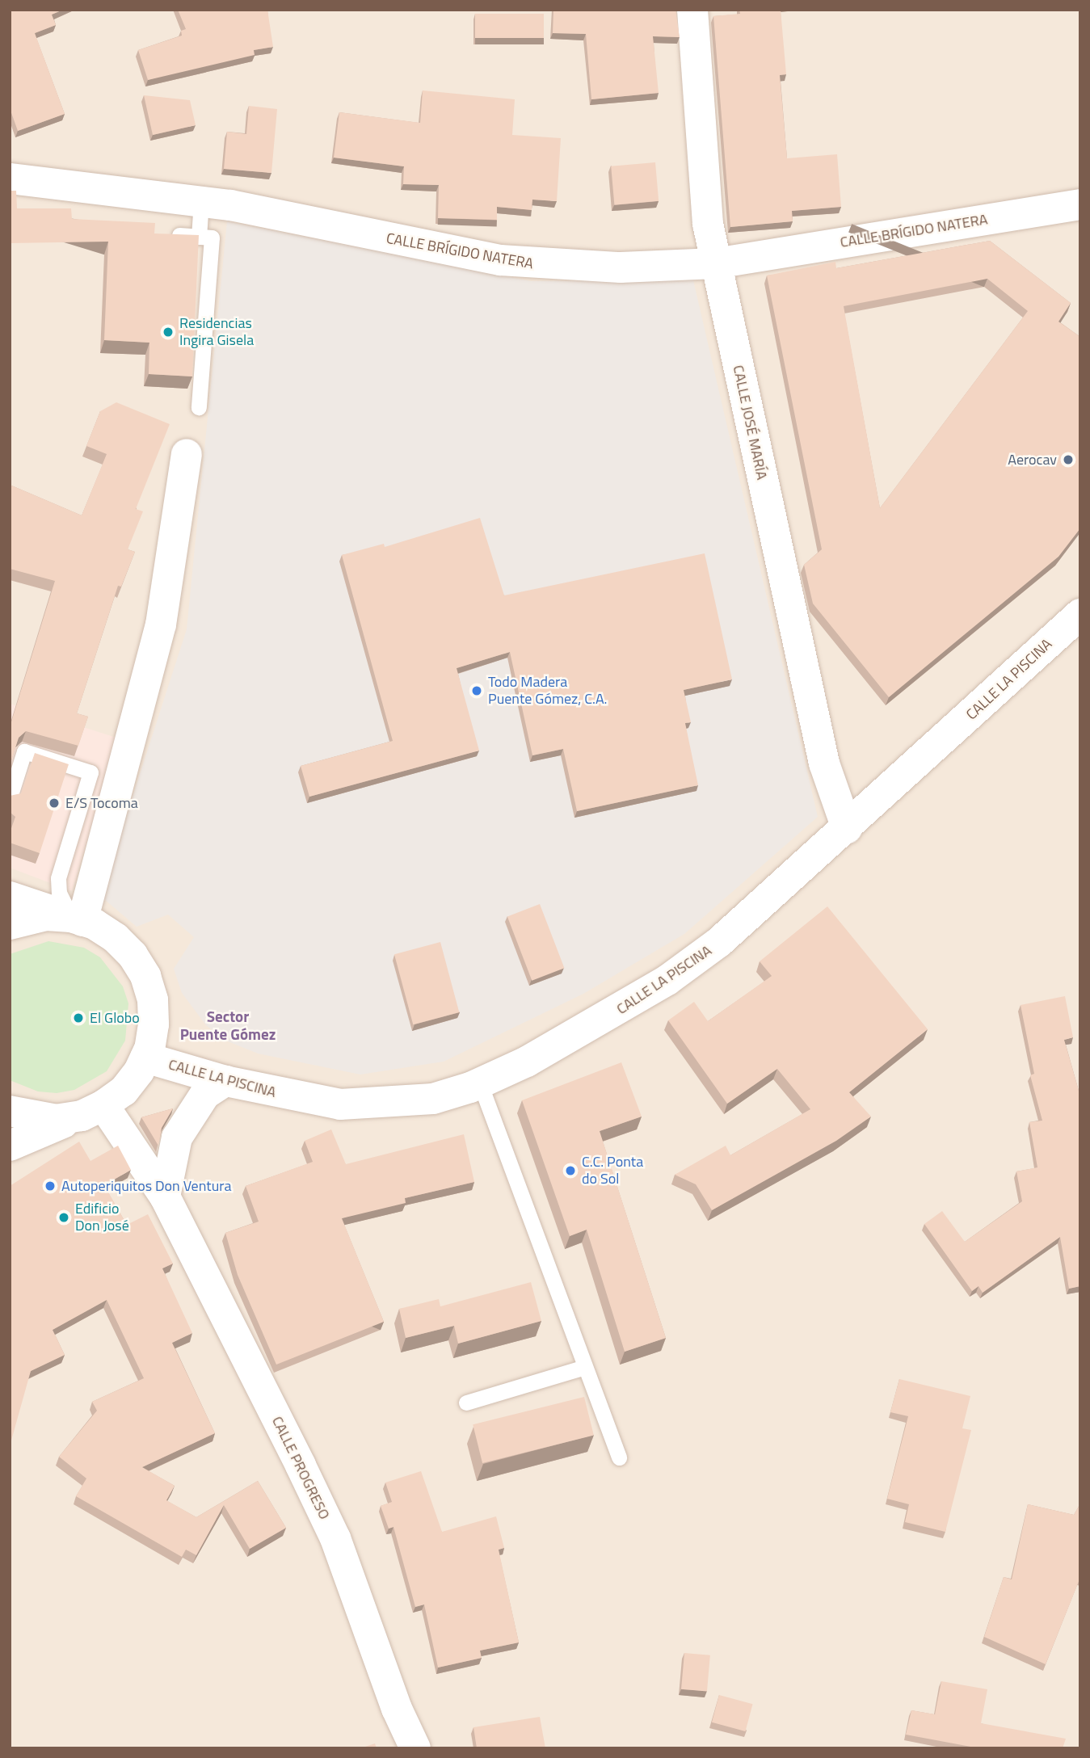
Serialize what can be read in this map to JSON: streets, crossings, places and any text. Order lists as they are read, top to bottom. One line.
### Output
{"streets":{"street":["CALLE BRÍGIDO NATERA","CALLE JOSÉ MARÍA","CALLE LA PISCINA","CALLE PROGRESO"]},"crossings":[["CALLE BRÍGIDO NATERA","CALLE JOSÉ MARÍA"],["CALLE JOSÉ MARÍA","CALLE LA PISCINA"]],"districts":["Sector Puente Gómez"],"places":["Residencias Ingira Gisela","Aerocav","Todo Madera Puente Gómez, C.A.","E/S Tocoma","El Globo","C.C. Ponta do Sol","Autoperiquitos Don Ventura","Edificio Don José"]}
